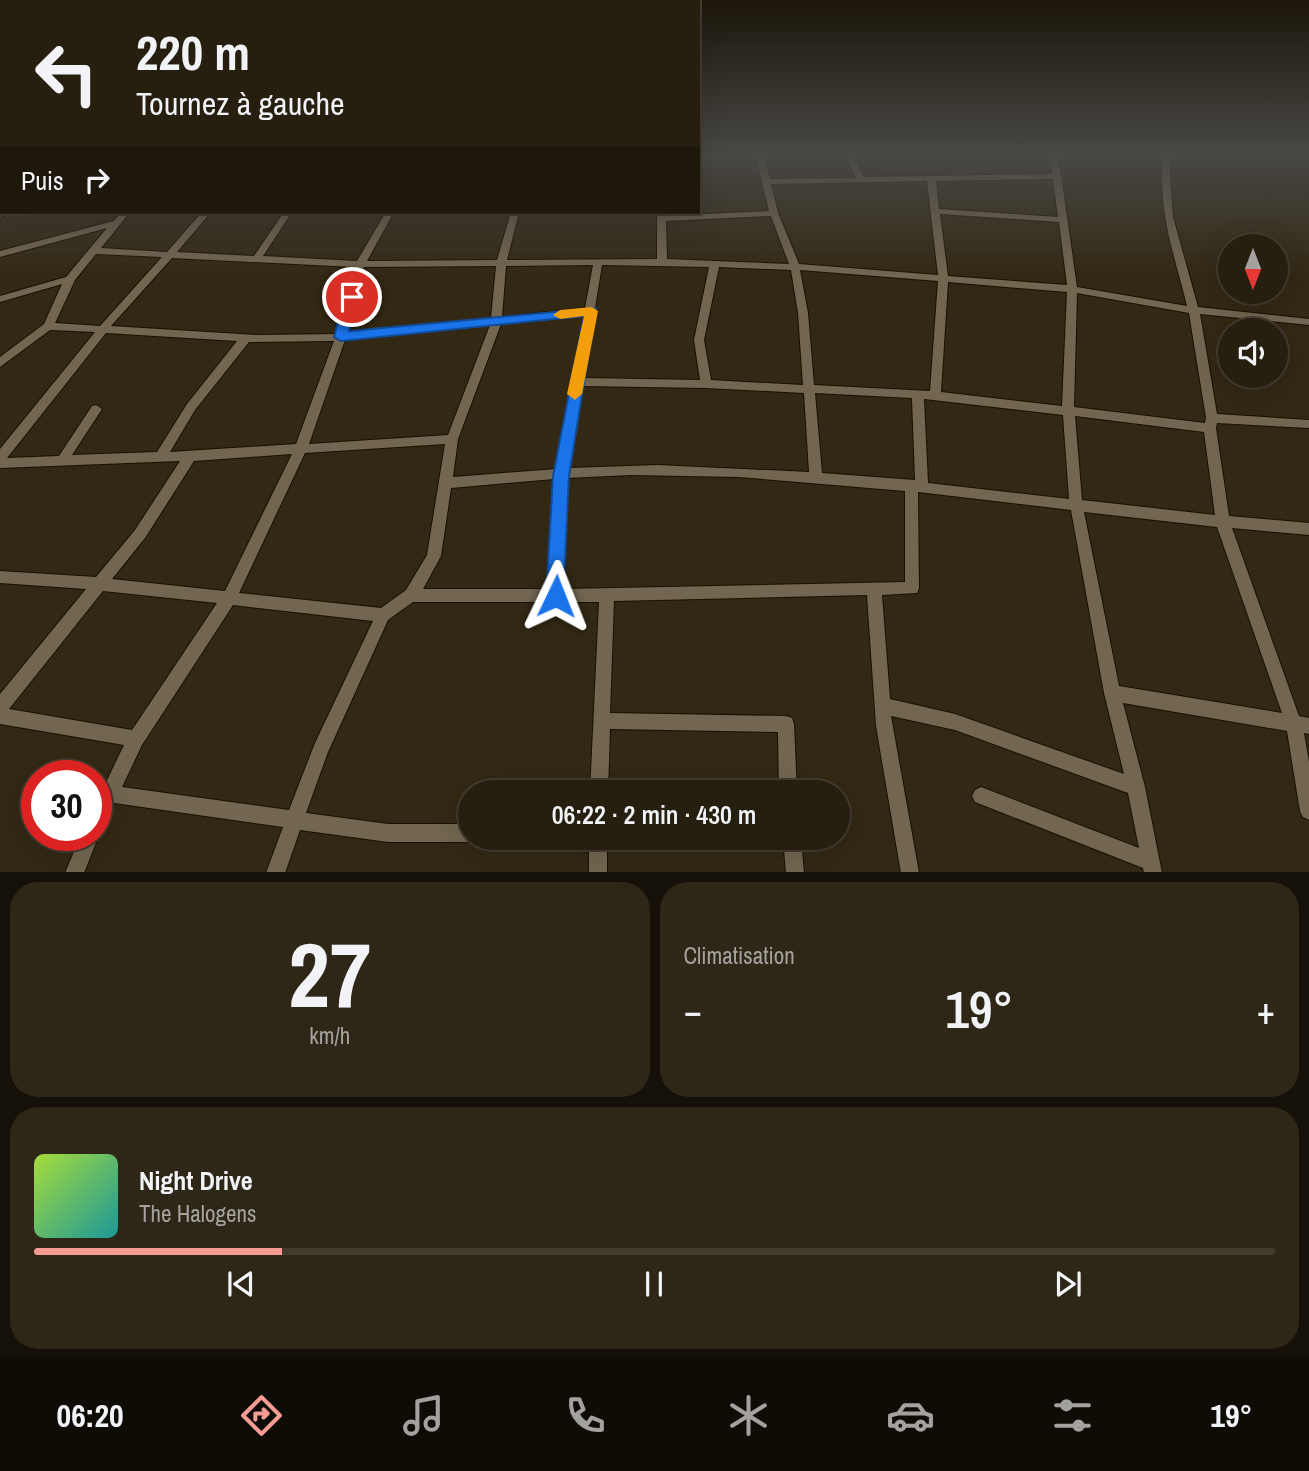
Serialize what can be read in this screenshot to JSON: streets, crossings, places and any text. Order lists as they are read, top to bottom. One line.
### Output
{"north":"bottom","page":{"turn":["220 m","Tournez à gauche"],"then":"Puis","limit":"30","trip":"06:22 · 2 min · 430 m","tile":[["27","km/h"],"Climatisation"],"heat":["−","19°","+"],"song":["Night Drive","The Halogens"],"tabs":["06:20","19°"]}}
